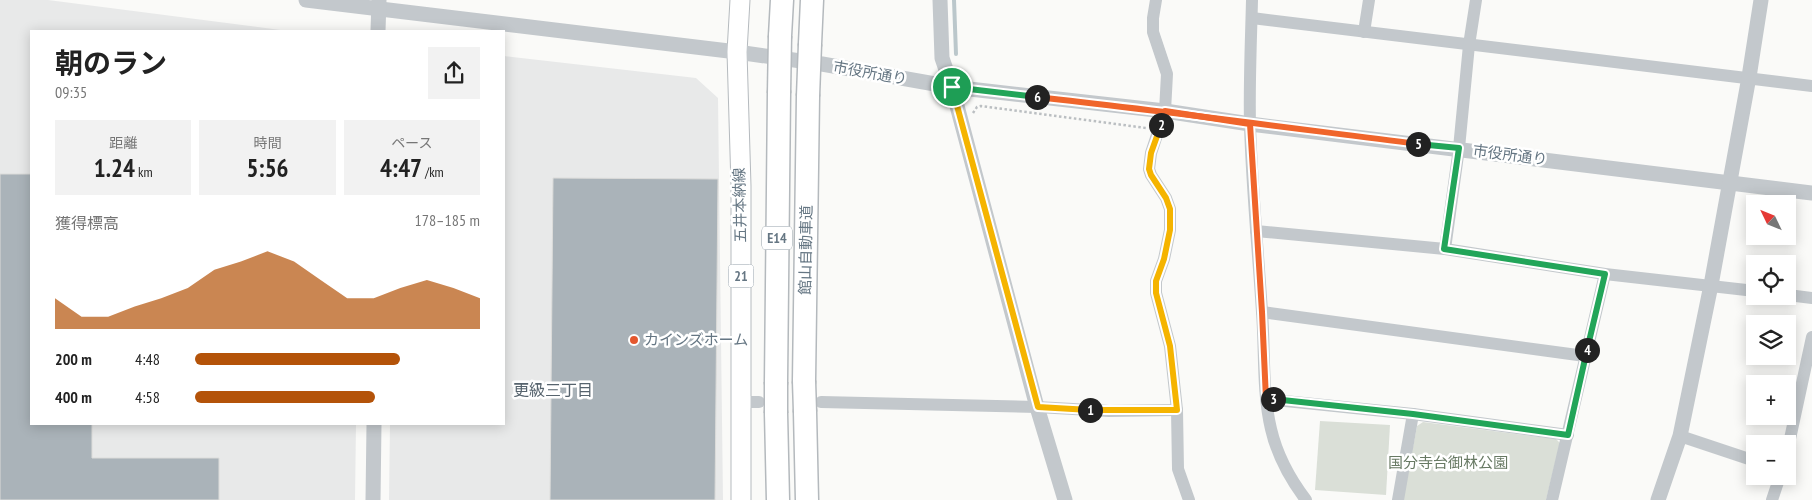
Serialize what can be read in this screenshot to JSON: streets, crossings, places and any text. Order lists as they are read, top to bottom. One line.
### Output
{"streets":{"highway":["E14","館山自動車道"],"main road":["五井本納線","21"],"street":["市役所通り"]},"crossings":[["市役所通り","五井本納線"],["五井本納線","館山自動車道"]],"districts":["更級三丁目"],"parks":["国分寺台御林公園"],"places":["カインズホーム"],"north":"top left","page":{"heading":["朝のラン","09:35"],"pins":["6","2","5","4","3","1"],"stats":[["距離","1.24 km"],["時間","5:56"],["ペース","4:47 /km"]],"map_buttons":["+","−"],"chart":["獲得標高","178–185 m"],"list":[{"name":"200 m","note":"4:48"},{"name":"400 m","note":"4:58"}]}}
